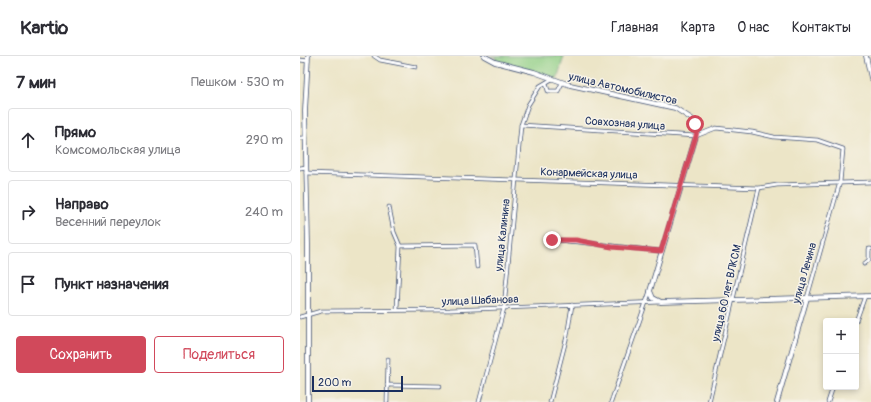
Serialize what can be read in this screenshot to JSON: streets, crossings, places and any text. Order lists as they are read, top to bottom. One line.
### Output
{"streets":{"street":["улица Автомобилистов","Совхозная улица","Конармейская улица","улица Калинина","улица Ленина","улица 60 лет ВЛКСМ","улица Шабанова"]},"crossings":[["улица Автомобилистов","Совхозная улица"],["улица Автомобилистов","улица Калинина"],["Совхозная улица","улица Калинина"],["Совхозная улица","улица Ленина"],["Конармейская улица","улица Калинина"],["Конармейская улица","улица Ленина"],["Конармейская улица","улица 60 лет ВЛКСМ"],["улица Калинина","улица Шабанова"],["улица Ленина","улица Шабанова"],["улица 60 лет ВЛКСМ","улица Шабанова"]],"scale_bar":"200 m","page":{"header":"Kartio","nav":["Главная","Карта","О нас","Контакты"],"heading":["7 мин","Пешком · 530 m"],"list":[["Прямо","Комсомольская улица","290 m"],["Направо","Весенний переулок","240 m"],"Пункт назначения"],"map_buttons":["+","−"],"buttons":["Сохранить","Поделиться"],"scale":"200 m"}}
